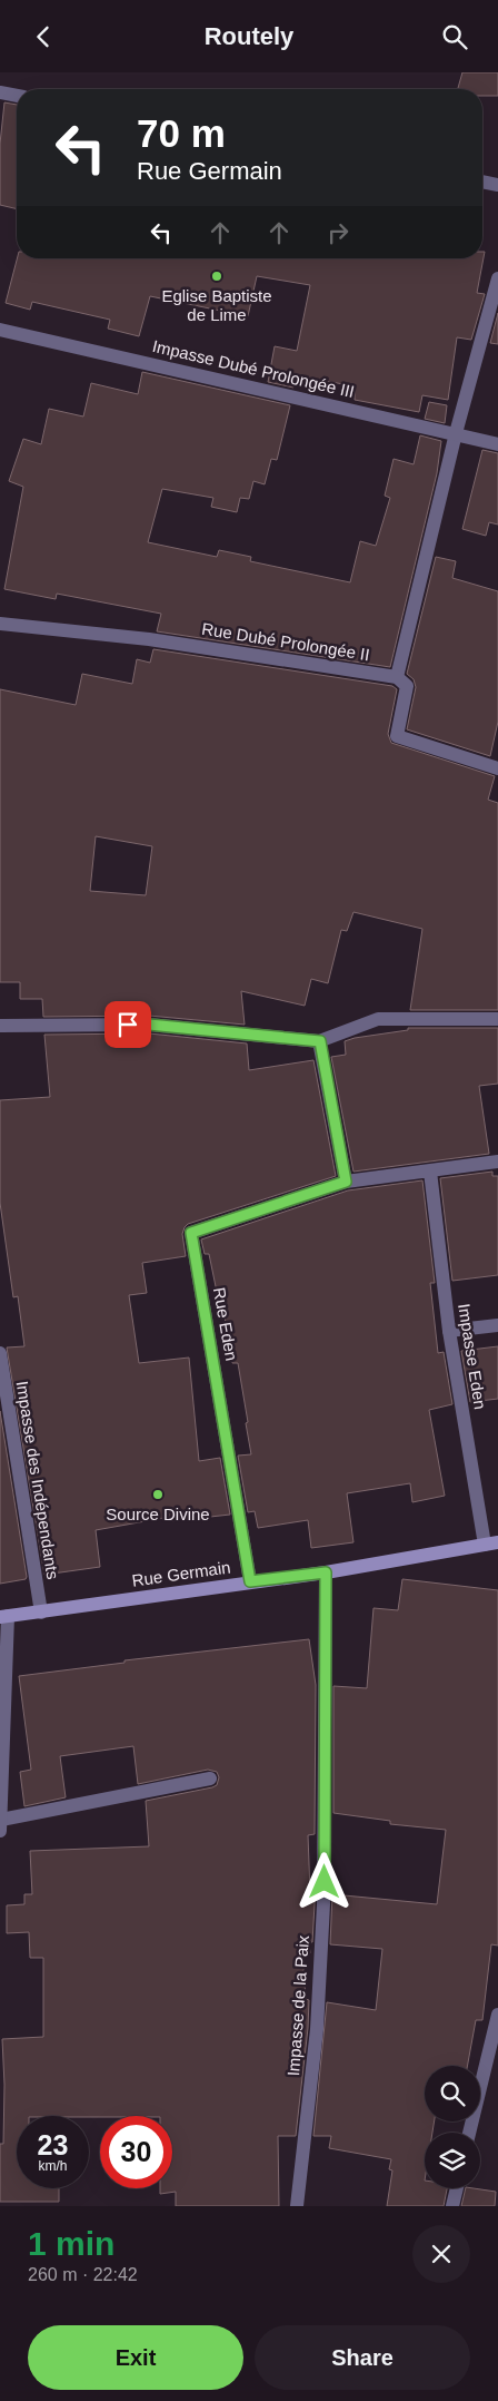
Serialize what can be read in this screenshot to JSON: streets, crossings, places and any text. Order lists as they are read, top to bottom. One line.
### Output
{"streets":{"street":["Impasse Dubé Prolongée III","Rue Dubé Prolongée II","Rue Eden","Impasse Eden","Impasse des Indépendants","Rue Germain","Impasse de la Paix"]},"crossings":[["Rue Eden","Rue Germain"],["Impasse Eden","Rue Germain"],["Impasse des Indépendants","Rue Germain"],["Rue Germain","Impasse de la Paix"]],"places":["Eglise Baptiste de Lime","Source Divine"],"page":{"header":"Routely","turn":["70 m","Rue Germain"],"speed":"23 km/h","limit":"30","heading":["1 min","260 m · 22:42"],"buttons":["Exit","Share"]}}
